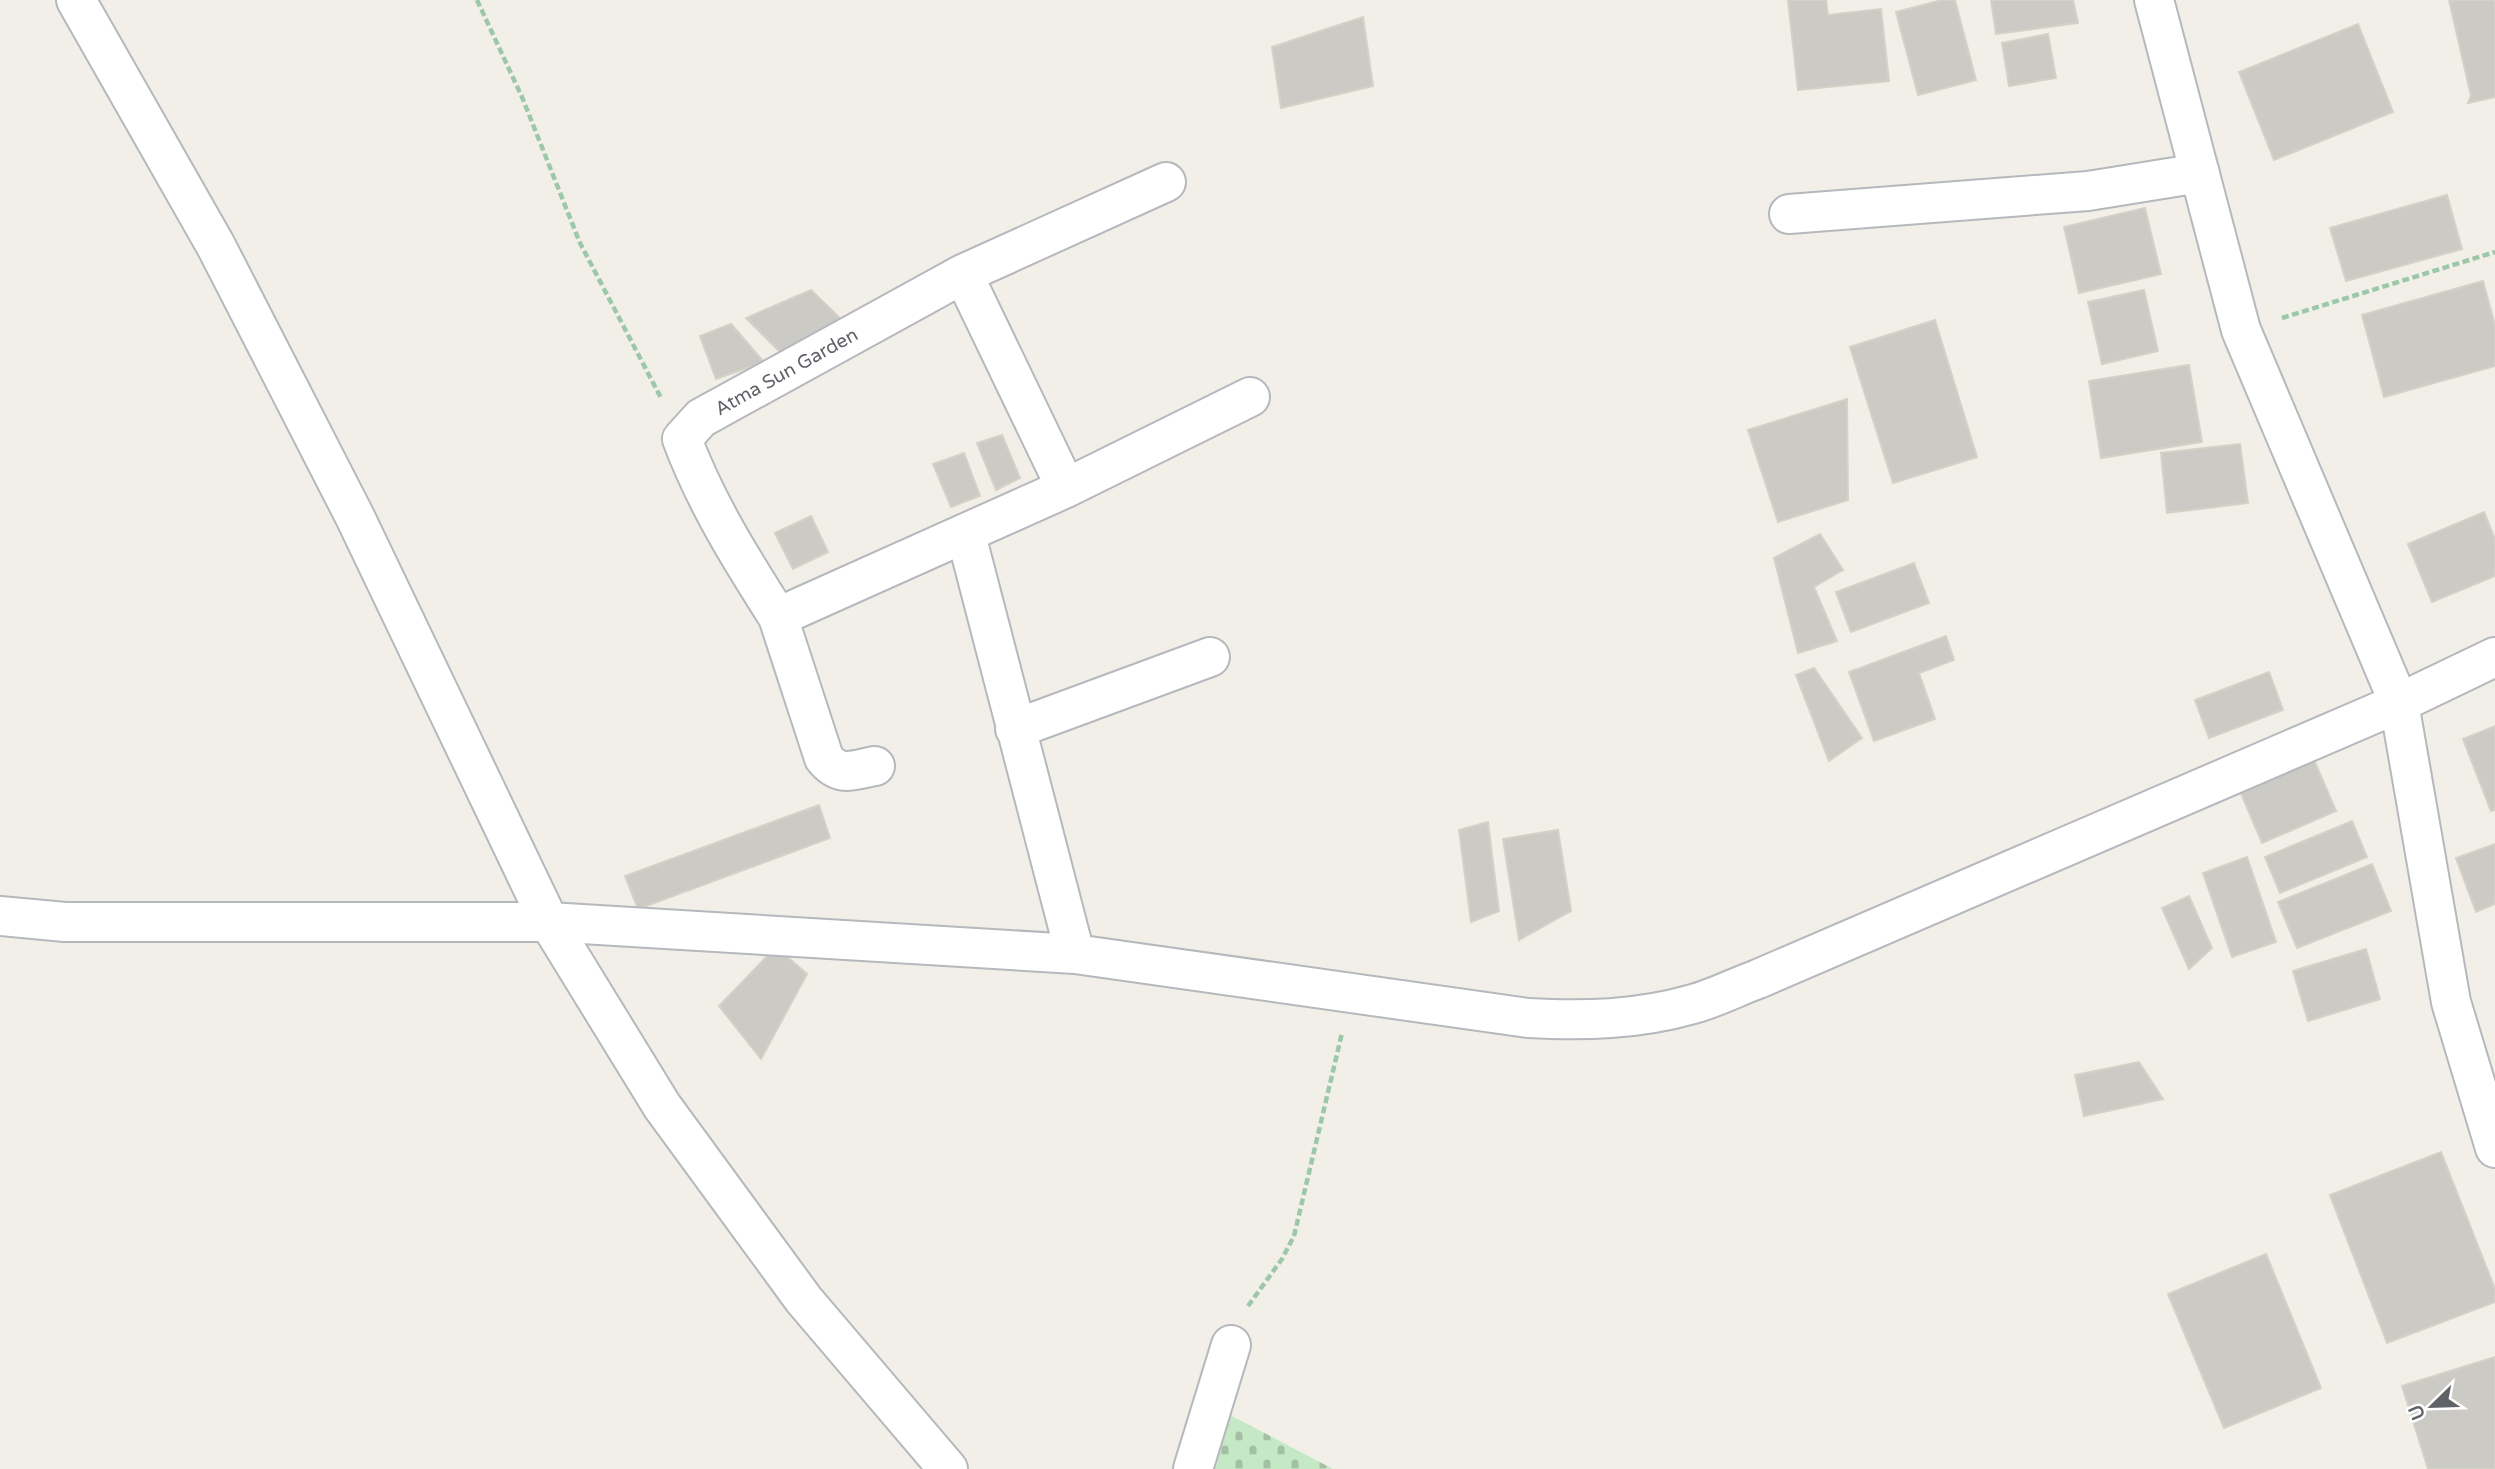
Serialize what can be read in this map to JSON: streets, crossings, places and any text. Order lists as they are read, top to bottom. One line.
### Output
{"streets":{"street":["Atma Sun Garden"]},"north":"bottom left"}
